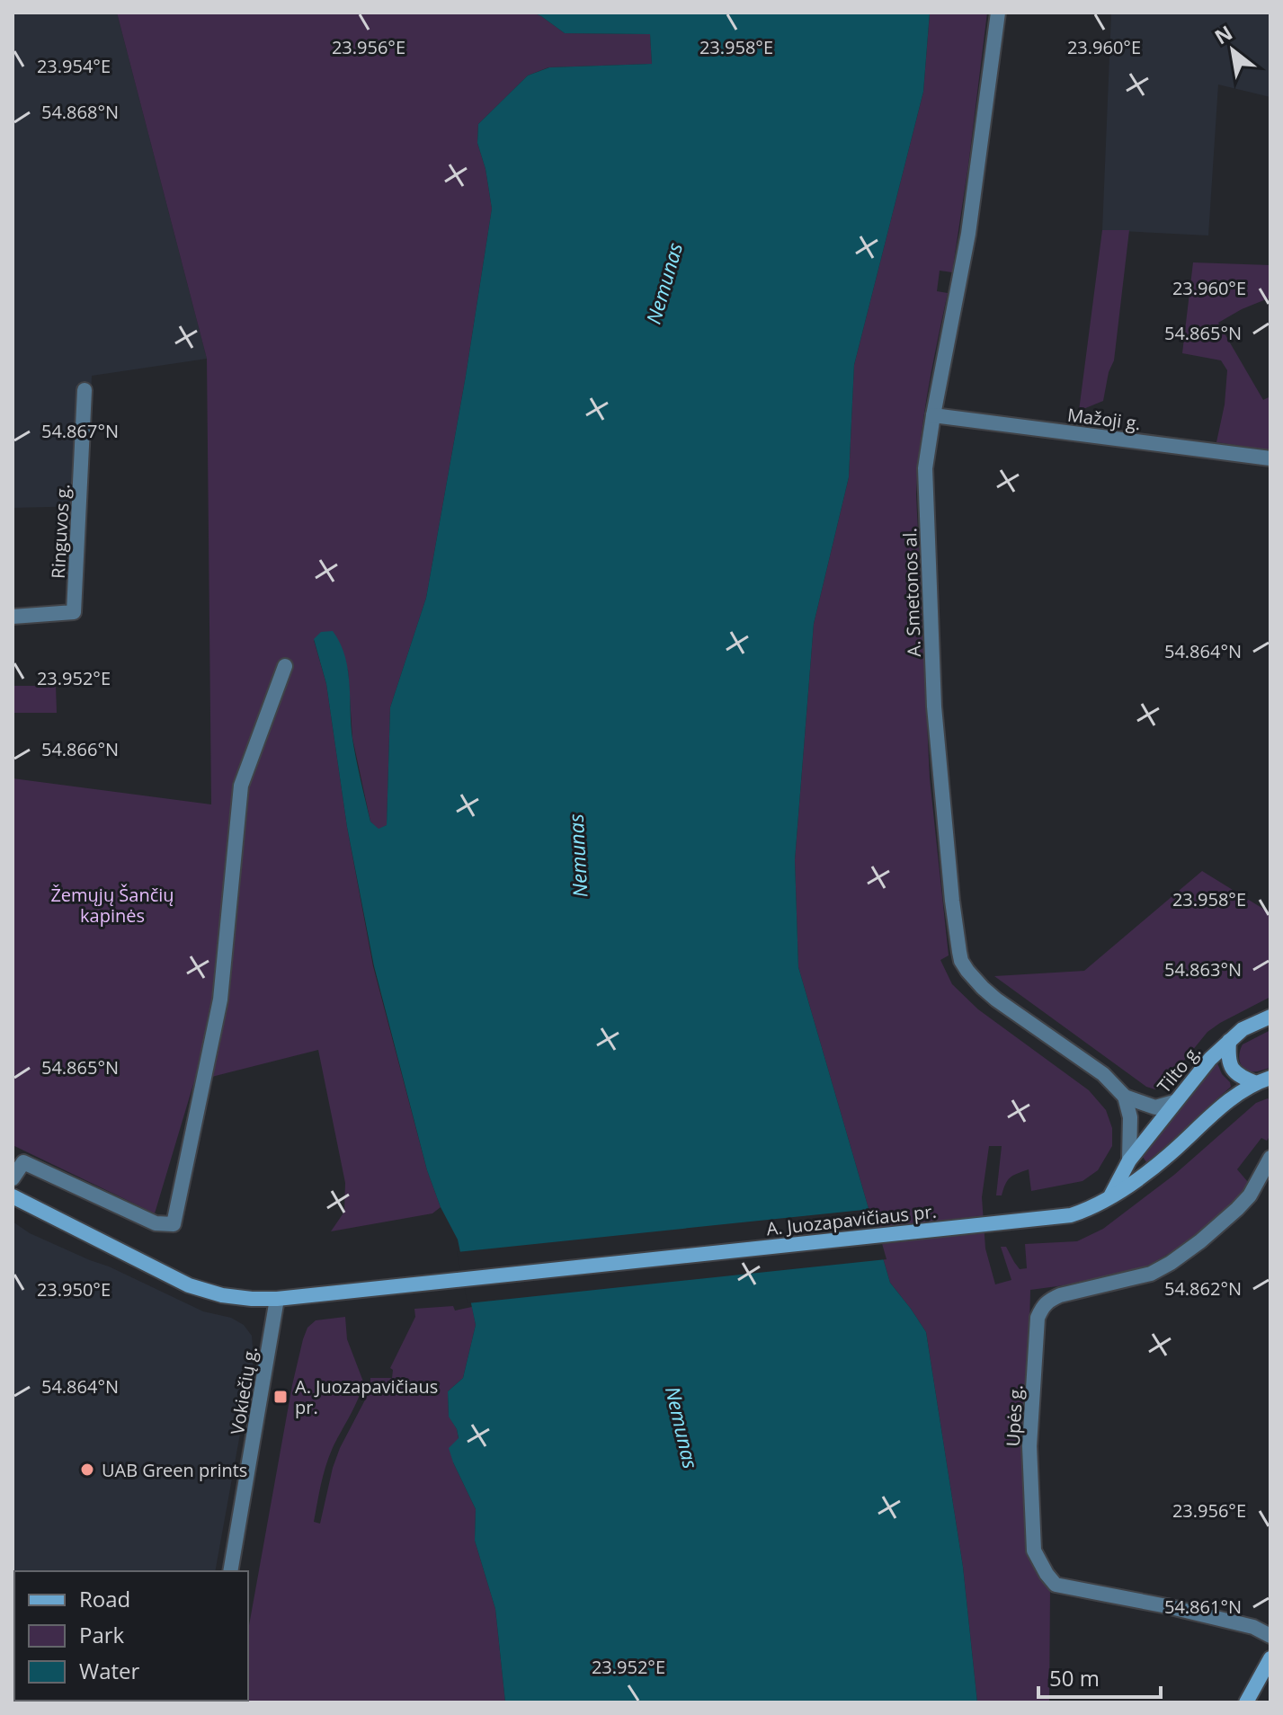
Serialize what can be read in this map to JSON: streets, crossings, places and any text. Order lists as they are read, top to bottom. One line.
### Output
{"streets":{"main road":["Tilto g.","A. Juozapavičiaus pr."],"street":["Mažoji g.","Ringuvos g.","A. Smetonos al.","Vokiečių g.","Upės g."]},"crossings":[["Mažoji g.","A. Smetonos al."],["A. Smetonos al.","Tilto g."],["A. Juozapavičiaus pr.","Vokiečių g."]],"water":["Nemunas"],"parks":["Žemųjų Šančių kapinės"],"places":{"transit":["A. Juozapavičiaus pr."],"other":["UAB Green prints"]},"legend":["Road","Park","Water"],"scale_bar":"50 m","north":"top left","coordinates":["23.960°E","23.956°E","23.958°E","23.954°E","54.868°N","54.865°N","54.867°N","54.864°N","23.952°E","54.866°N","54.863°N","54.862°N","23.950°E","54.861°N"]}
